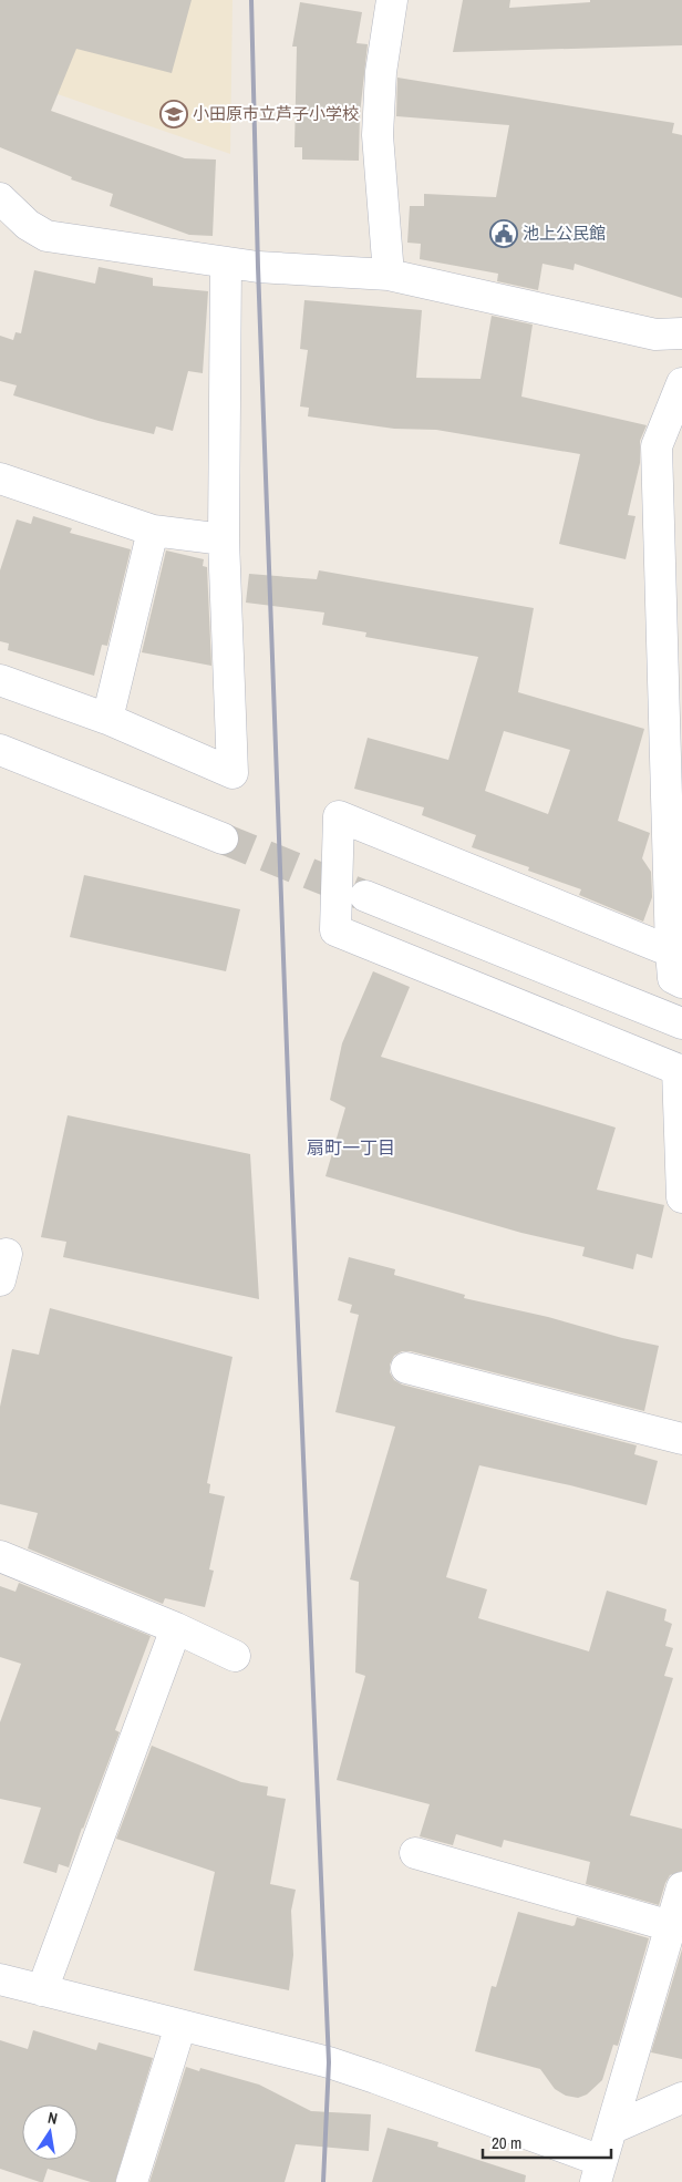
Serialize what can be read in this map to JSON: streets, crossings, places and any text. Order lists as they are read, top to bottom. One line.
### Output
{"districts":["扇町一丁目"],"places":{"school or university":["小田原市立芦子小学校"],"public building":["池上公民館"]},"scale_bar":"20 m","north":"top"}
